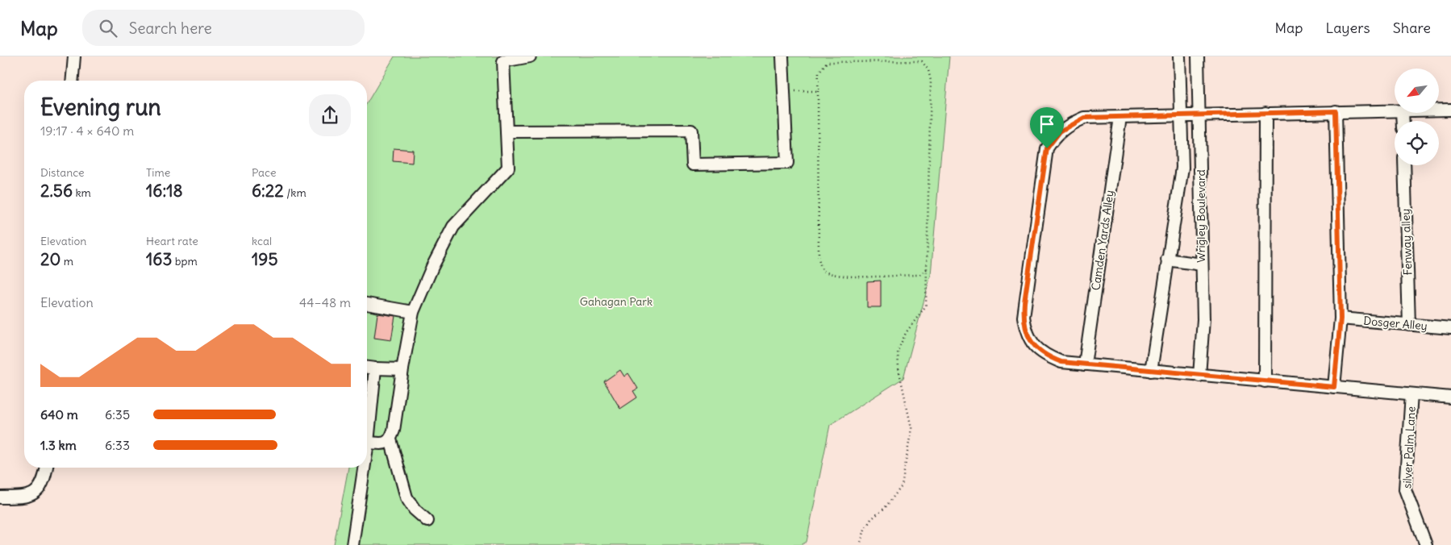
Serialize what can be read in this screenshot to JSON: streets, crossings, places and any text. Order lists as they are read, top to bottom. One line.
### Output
{"streets":{"street":["Wrigley Boulevard","Camden Yards Alley","Fenway alley","Dosger Alley","silver Palm Lane"]},"crossings":[["Fenway alley","Dosger Alley"]],"parks":["Gahagan Park"],"north":"bottom left","page":{"header":"Map","search":"Search here","nav":["Map","Layers","Share"],"heading":["Evening run","19:17 · 4 × 640 m"],"stats":[["Distance","2.56 km"],["Time","16:18"],["Pace","6:22 /km"],["Elevation","20 m"],["Heart rate","163 bpm"],["kcal","195"]],"chart":["Elevation","44–48 m"],"list":[{"name":"640 m","note":"6:35"},{"name":"1.3 km","note":"6:33"}]}}
